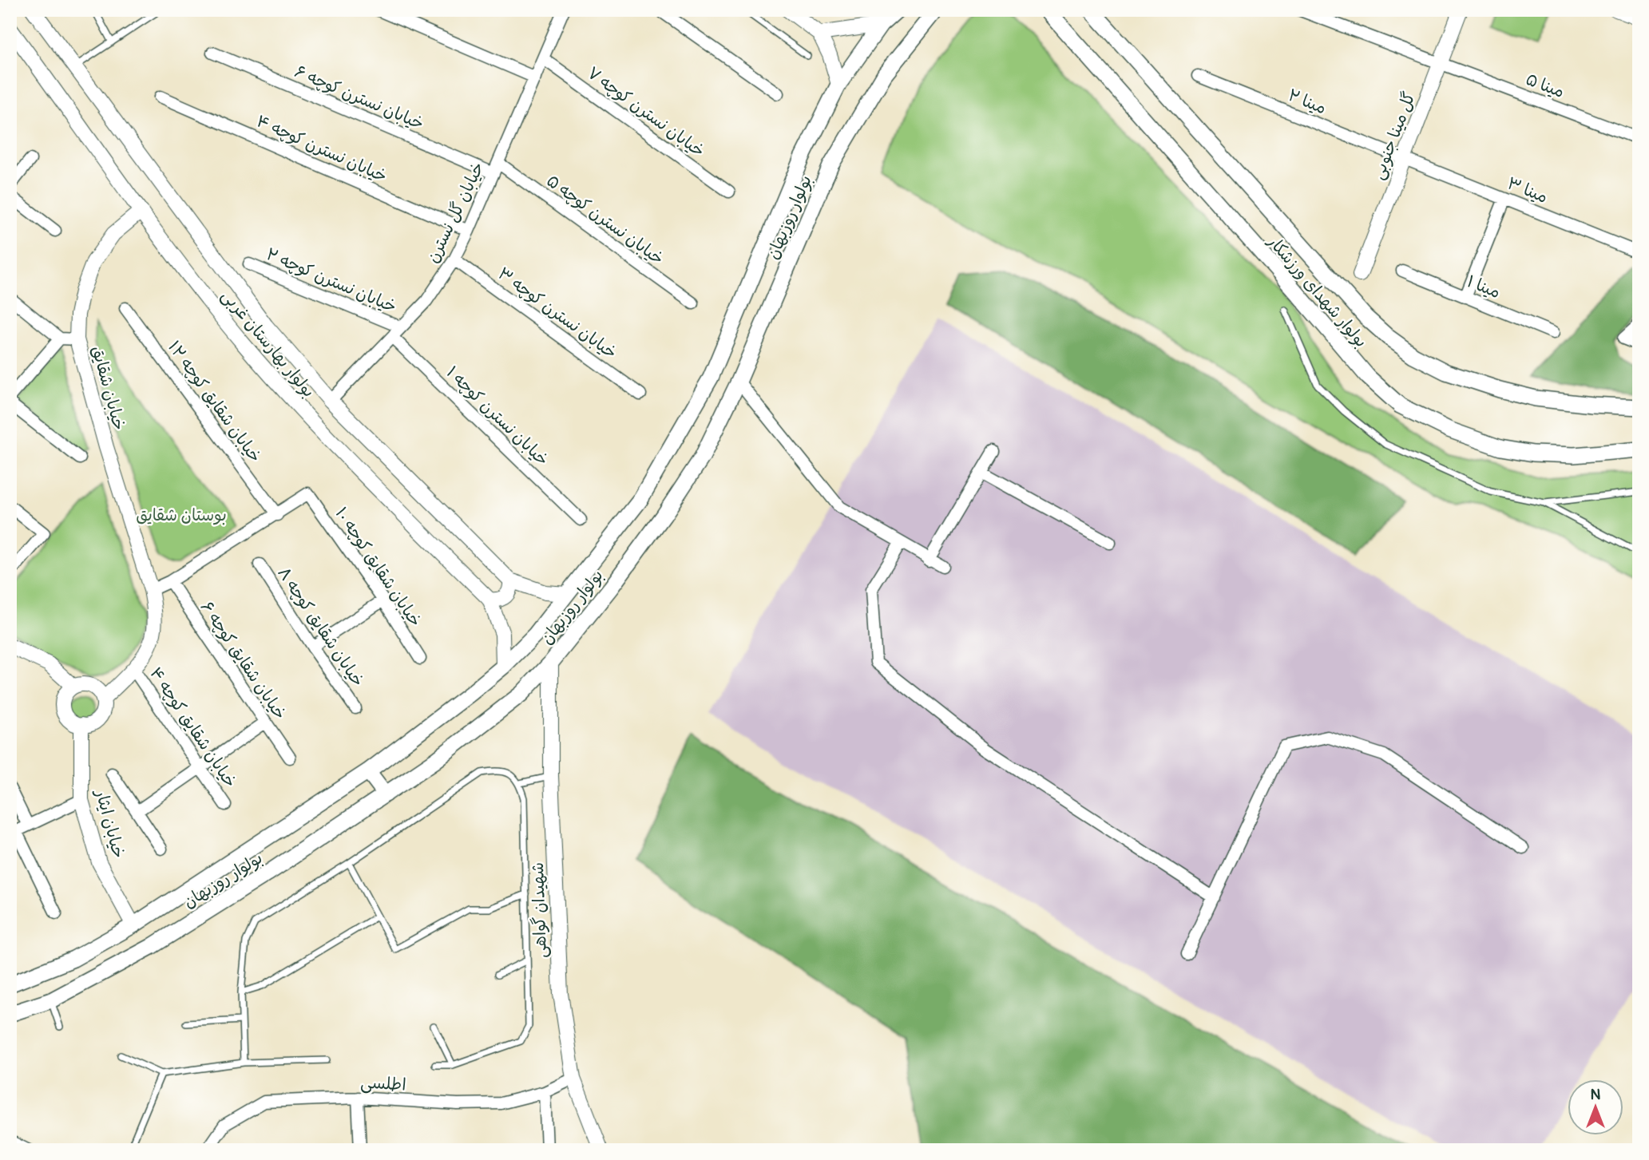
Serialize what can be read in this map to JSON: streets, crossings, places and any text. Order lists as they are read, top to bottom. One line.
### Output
{"streets":{"main road":["بولوار روزبهان","بولوار شهدای ورزشکار"],"street":["مینا ۵","خیابان نسترن کوچه ۶","مینا ۲","خیابان نسترن کوچه ۷","گل مینا جنوبی","خیابان نسترن کوچه ۴","مینا ۳","خیابان گل نسترن","خیابان نسترن کوچه ۵","خیابان نسترن کوچه ۲","مینا ۱","خیابان نسترن کوچه ۳","بولوار بهارستان غربی","خیابان شقایق","خیابان شقایق کوچه ۱۲","خیابان نسترن کوچه ۱","خیابان شقایق کوچه ۱۰","خیابان شقایق کوچه ۸","خیابان شقایق کوچه ۶","خیابان شقایق کوچه ۴","خیابان ایثار","شهیدان گواهی","اطلسی"]},"crossings":[["مینا ۵","گل مینا جنوبی"],["خیابان نسترن کوچه ۶","خیابان گل نسترن"],["خیابان نسترن کوچه ۶","خیابان نسترن کوچه ۵"],["مینا ۲","گل مینا جنوبی"],["مینا ۲","مینا ۳"],["خیابان نسترن کوچه ۷","خیابان گل نسترن"],["گل مینا جنوبی","مینا ۳"],["خیابان نسترن کوچه ۴","خیابان گل نسترن"],["خیابان گل نسترن","خیابان نسترن کوچه ۵"],["خیابان گل نسترن","خیابان نسترن کوچه ۲"],["خیابان گل نسترن","خیابان نسترن کوچه ۳"],["خیابان گل نسترن","بولوار بهارستان غربی"],["خیابان گل نسترن","خیابان نسترن کوچه ۱"],["بولوار روزبهان","بولوار بهارستان غربی"],["بولوار روزبهان","خیابان ایثار"],["بولوار روزبهان","شهیدان گواهی"],["بولوار بهارستان غربی","خیابان شقایق"],["خیابان شقایق","خیابان شقایق کوچه ۴"],["خیابان شقایق","خیابان ایثار"],["خیابان شقایق کوچه ۱۲","خیابان شقایق کوچه ۱۰"],["شهیدان گواهی","اطلسی"]],"parks":["بوستان شقایق"],"north":"top"}
